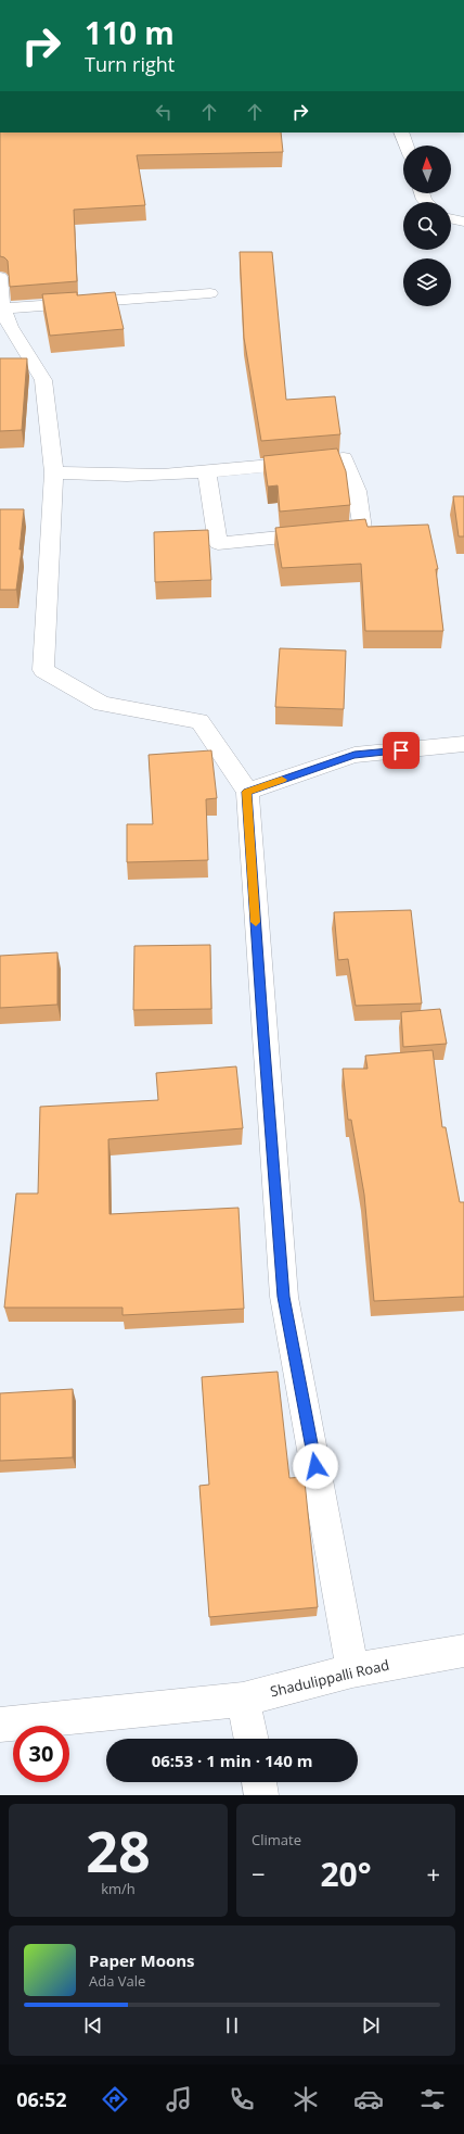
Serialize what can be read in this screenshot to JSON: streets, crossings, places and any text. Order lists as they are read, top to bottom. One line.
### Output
{"streets":{"street":["Shadulippalli Road"]},"north":"top","page":{"turn":["110 m","Turn right"],"limit":"30","trip":"06:53 · 1 min · 140 m","tile":[["28","km/h"],"Climate"],"heat":["−","20°","+"],"song":["Paper Moons","Ada Vale"],"tabs":"06:52"}}
